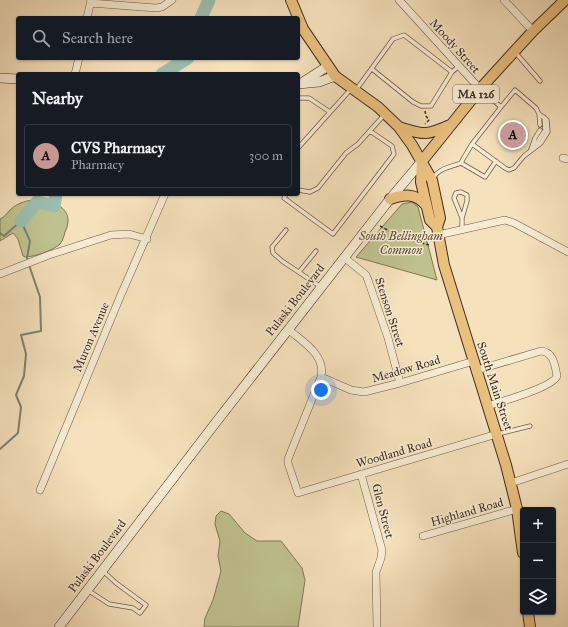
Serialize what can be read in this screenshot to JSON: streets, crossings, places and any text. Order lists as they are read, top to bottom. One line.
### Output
{"streets":{"main road":["MA 126","Pulaski Boulevard","South Main Street"],"street":["Moody Street","Stenson Street","Muron Avenue","Meadow Road","Woodland Road","Glen Street","Highland Road"]},"crossings":[["Moody Street","Pulaski Boulevard"],["Pulaski Boulevard","Stenson Street"],["Pulaski Boulevard","South Main Street"],["Stenson Street","Meadow Road"],["Meadow Road","South Main Street"],["Meadow Road","Woodland Road"],["South Main Street","Woodland Road"],["South Main Street","Highland Road"],["Woodland Road","Glen Street"]],"parks":["South Bellingham Common"],"page":{"search":"Search here","heading":"Nearby","pins":"A","list":[{"mark":"A","name":"CVS Pharmacy","note":"Pharmacy","value":"300 m"}],"map_buttons":["+","−"]}}
